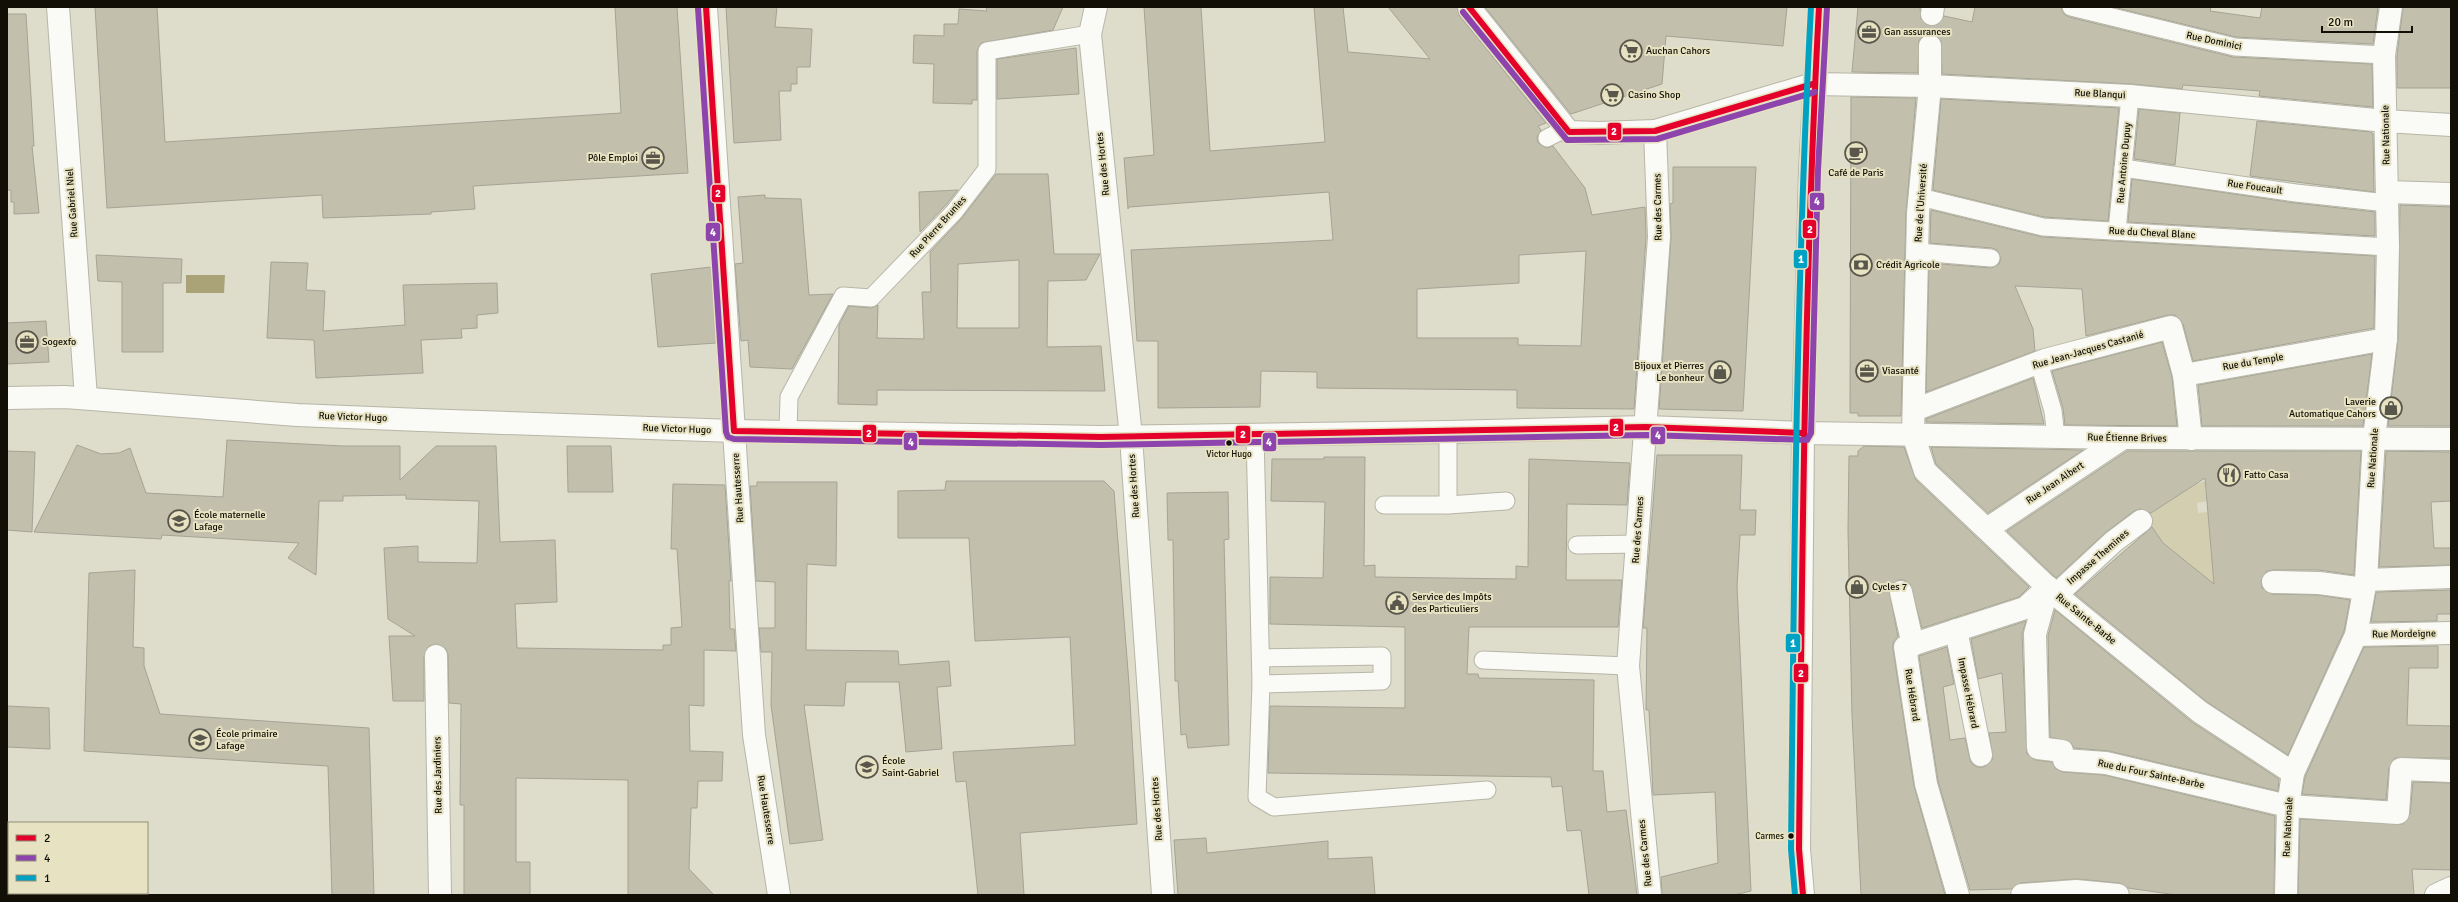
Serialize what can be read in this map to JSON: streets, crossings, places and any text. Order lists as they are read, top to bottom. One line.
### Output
{"streets":{"street":["Rue Blanqui","Rue Nationale","Rue des Hortes","Rue Gabriel Niel","Rue de l'Université","Rue des Carmes","Rue Jean-Jacques Castanié","Rue du Temple","Rue Victor Hugo","Rue Étienne Brives","Rue Jean Albert","Rue Hautesserre","Impasse Themines","Rue Sainte-Barbe","Rue Mordeigne","Impasse Hébrard","Rue Hébrard","Rue du Four Sainte-Barbe","Rue des Jardiniers"],"lane":["Rue Dominici","Rue Antoine Dupuy","Rue Foucault","Rue Pierre Brunies","Rue du Cheval Blanc"]},"crossings":[["Rue Dominici","Rue Nationale"],["Rue Blanqui","Rue Nationale"],["Rue Blanqui","Rue Antoine Dupuy"],["Rue Blanqui","Rue de l'Université"],["Rue Blanqui","Rue des Carmes"],["Rue Nationale","Rue Foucault"],["Rue Nationale","Rue du Cheval Blanc"],["Rue Nationale","Rue du Temple"],["Rue Nationale","Rue Étienne Brives"],["Rue Nationale","Rue Sainte-Barbe"],["Rue Nationale","Rue Mordeigne"],["Rue Nationale","Rue du Four Sainte-Barbe"],["Rue Antoine Dupuy","Rue Foucault"],["Rue Antoine Dupuy","Rue du Cheval Blanc"],["Rue des Hortes","Rue Pierre Brunies"],["Rue des Hortes","Rue Victor Hugo"],["Rue Gabriel Niel","Rue Victor Hugo"],["Rue de l'Université","Rue du Cheval Blanc"],["Rue de l'Université","Rue Jean-Jacques Castanié"],["Rue de l'Université","Rue Étienne Brives"],["Rue de l'Université","Rue Sainte-Barbe"],["Rue des Carmes","Rue Victor Hugo"],["Rue Pierre Brunies","Rue Victor Hugo"],["Rue Jean-Jacques Castanié","Rue du Temple"],["Rue Victor Hugo","Rue Étienne Brives"],["Rue Victor Hugo","Rue Hautesserre"],["Rue Étienne Brives","Rue Jean Albert"],["Rue Étienne Brives","Rue Sainte-Barbe"],["Rue Jean Albert","Rue Sainte-Barbe"],["Impasse Themines","Rue Sainte-Barbe"],["Impasse Themines","Rue du Four Sainte-Barbe"],["Rue Sainte-Barbe","Rue du Four Sainte-Barbe"]],"places":{"office":["Gan assurances","Pôle Emploi","Sogexfo","Viasanté"],"supermarket":["Auchan Cahors","Casino Shop"],"cafe":["Café de Paris"],"bank":["Crédit Agricole"],"shop":["Bijoux et Pierres Le bonheur","Laverie Automatique Cahors","Cycles 7"],"other":["Victor Hugo","Carmes"],"restaurant":["Fatto Casa"],"school or university":["École maternelle Lafage","École primaire Lafage","École Saint-Gabriel"],"public building":["Service des Impôts des Particuliers"]},"lines":["transit line 2","transit line 4","transit line 1"],"legend":["2","4","1"],"scale_bar":"20 m"}
